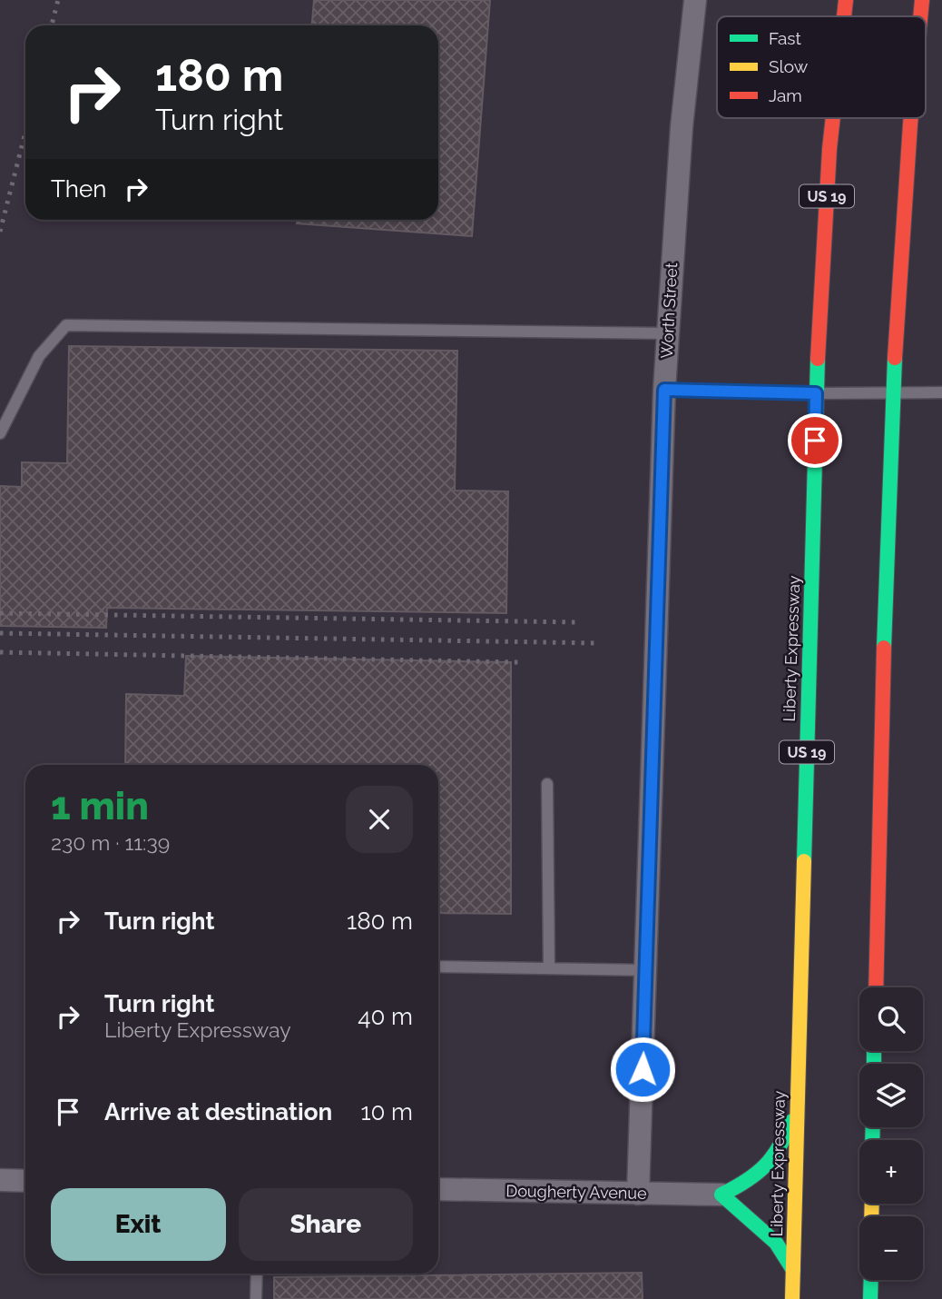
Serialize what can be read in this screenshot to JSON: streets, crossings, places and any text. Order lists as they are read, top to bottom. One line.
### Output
{"streets":{"highway":["US 19","Liberty Expressway"],"street":["Worth Street","Dougherty Avenue"]},"crossings":[["Worth Street","Dougherty Avenue"]],"legend":["Fast","Slow","Jam"],"page":{"turn":["180 m","Turn right"],"then":"Then","heading":["1 min","230 m · 11:39"],"list":[{"name":"Turn right","value":"180 m"},{"name":"Turn right","note":"Liberty Expressway","value":"40 m"},{"name":"Arrive at destination","value":"10 m"}],"map_buttons":["+","−"],"buttons":["Exit","Share"]}}
